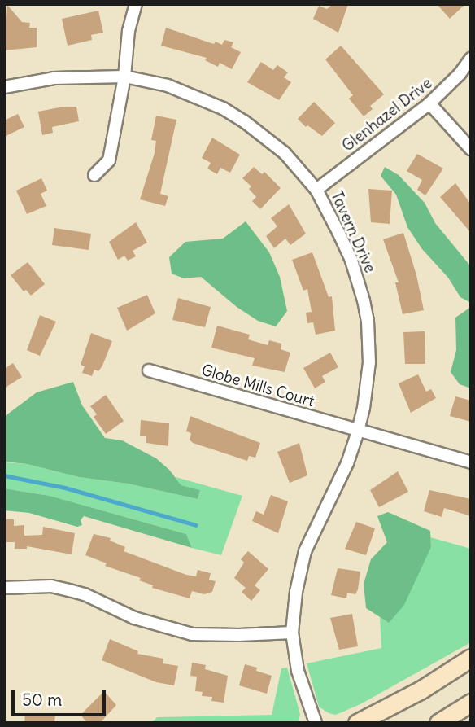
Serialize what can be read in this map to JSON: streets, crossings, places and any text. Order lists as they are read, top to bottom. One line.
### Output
{"streets":{"street":["Glenhazel Drive","Tavern Drive","Globe Mills Court"]},"crossings":[["Glenhazel Drive","Tavern Drive"],["Tavern Drive","Globe Mills Court"]],"scale_bar":"50 m"}
